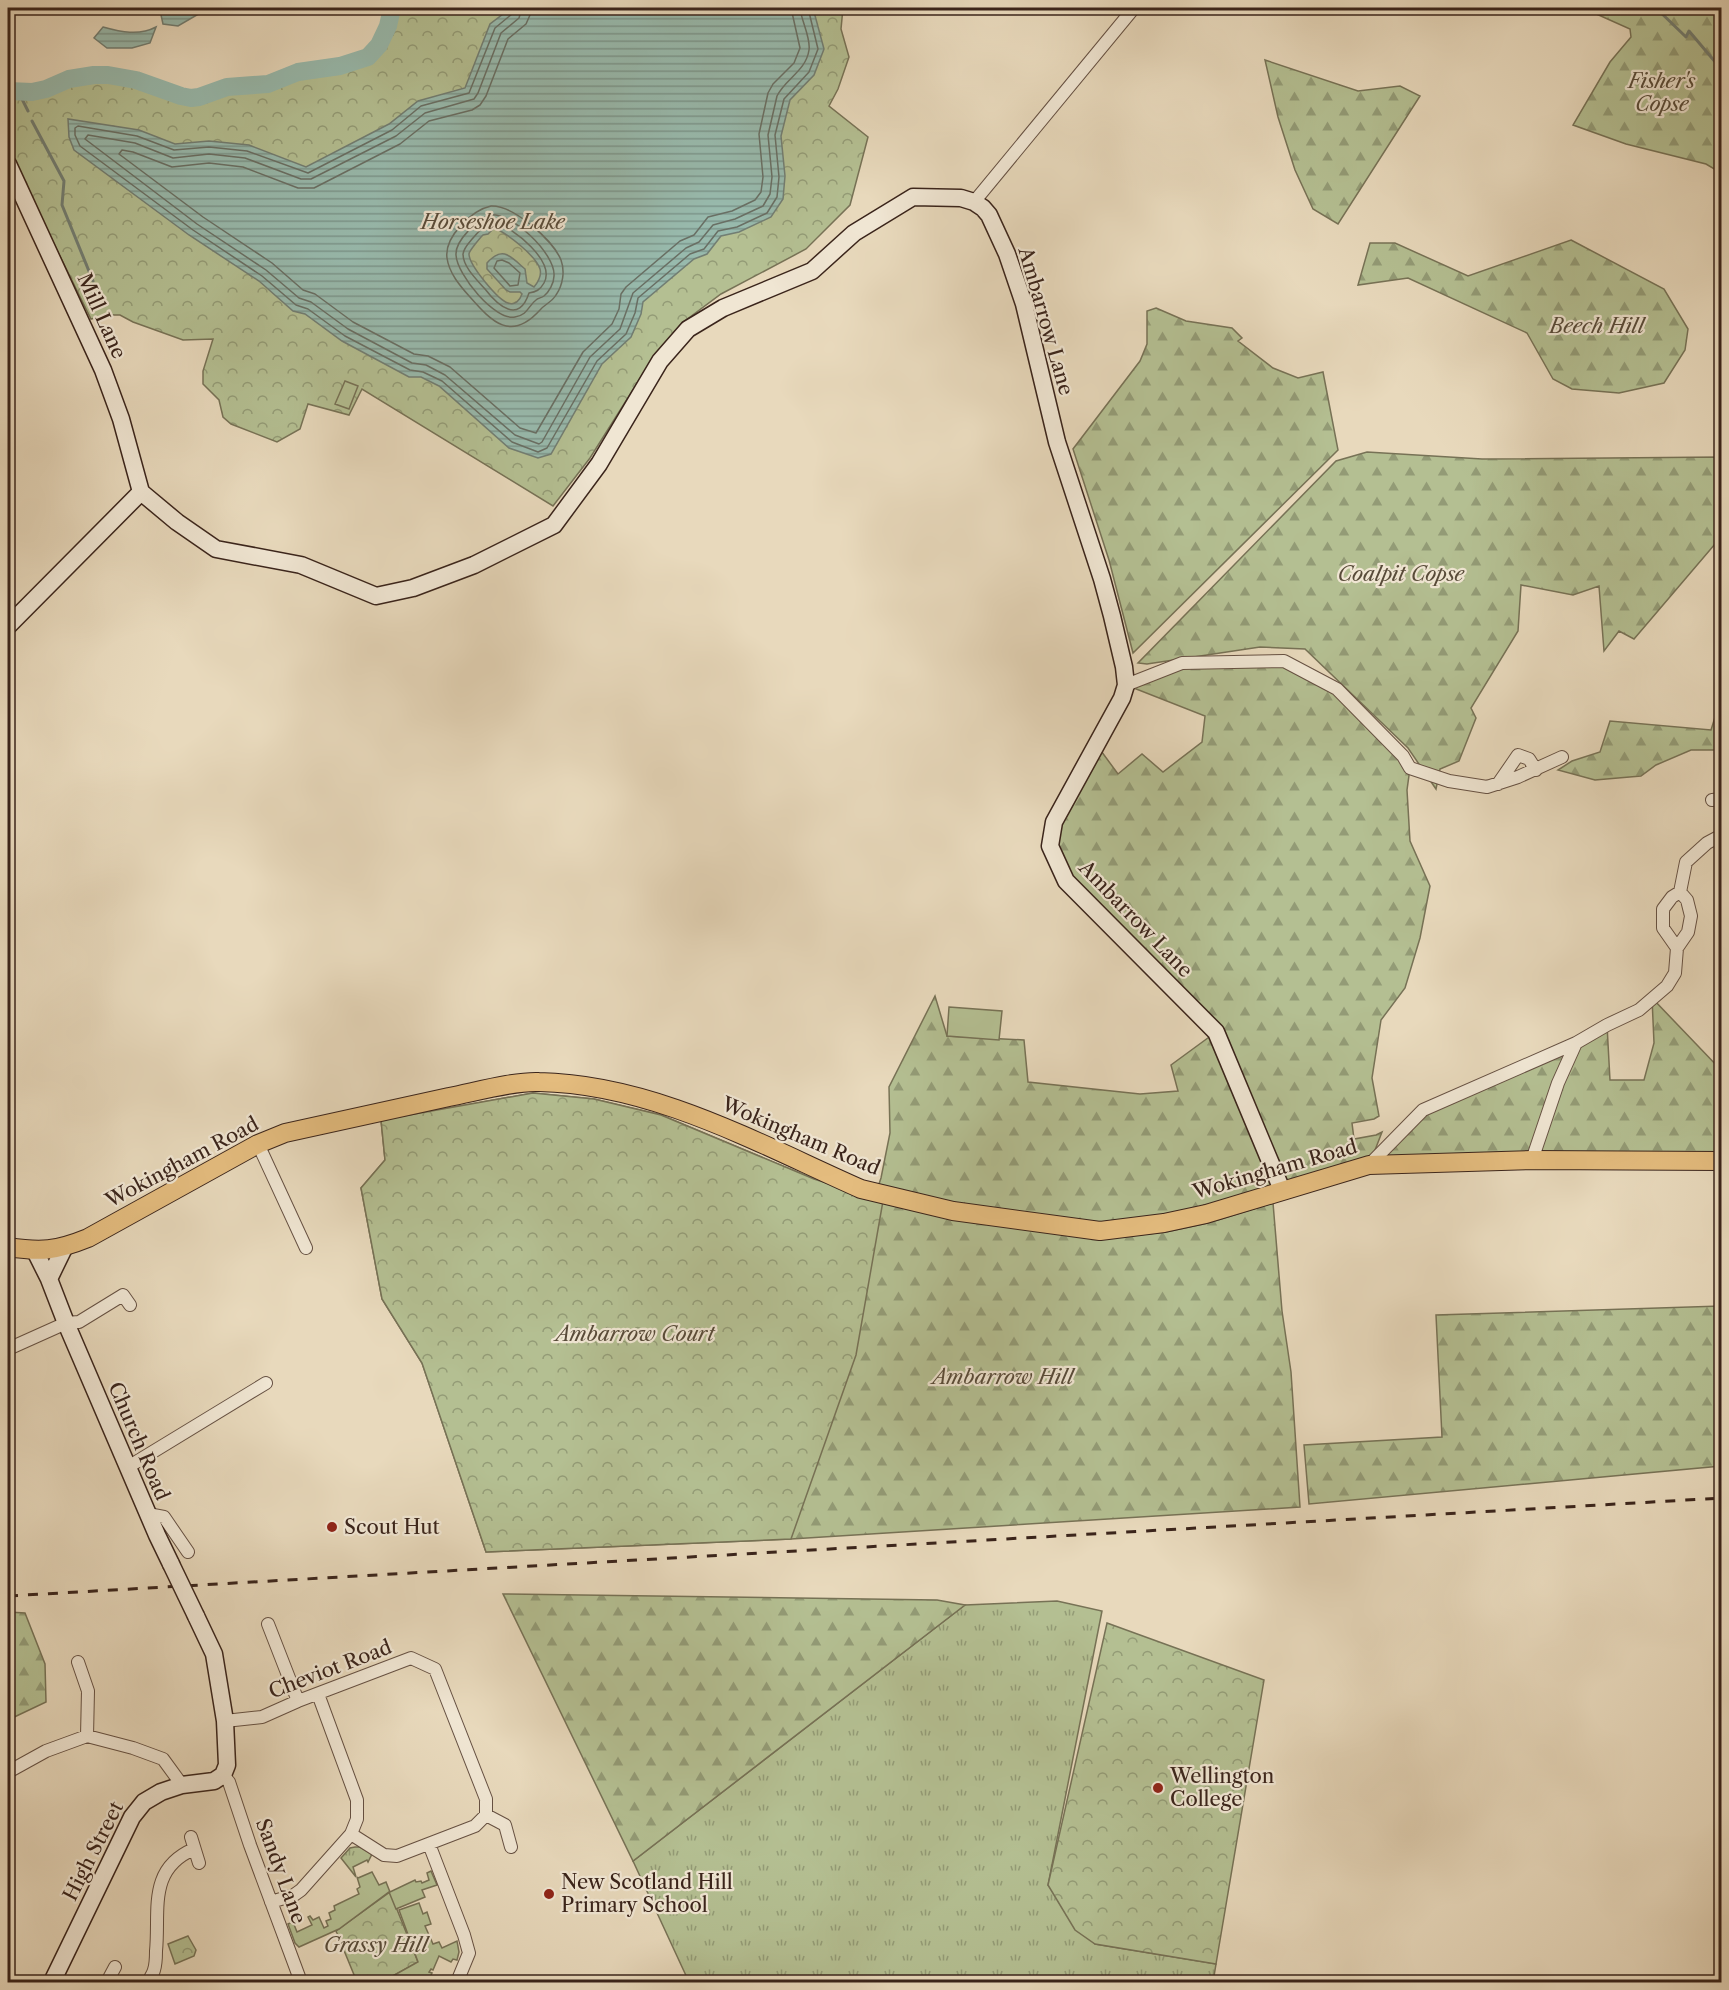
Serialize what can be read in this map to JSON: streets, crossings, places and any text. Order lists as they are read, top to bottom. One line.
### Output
{"streets":{"main road":["Wokingham Road"],"street":["Mill Lane","Ambarrow Lane","Church Road","Cheviot Road","High Street","Sandy Lane"]},"crossings":[["Ambarrow Lane","Wokingham Road"],["Wokingham Road","Church Road"],["Church Road","Cheviot Road"],["High Street","Sandy Lane"]],"parks":["Fisher's Copse","Horseshoe Lake","Beech Hill","Coalpit Copse","Ambarrow Court","Ambarrow Hill","Grassy Hill"],"places":["Scout Hut","Wellington College","New Scotland Hill Primary School"]}
